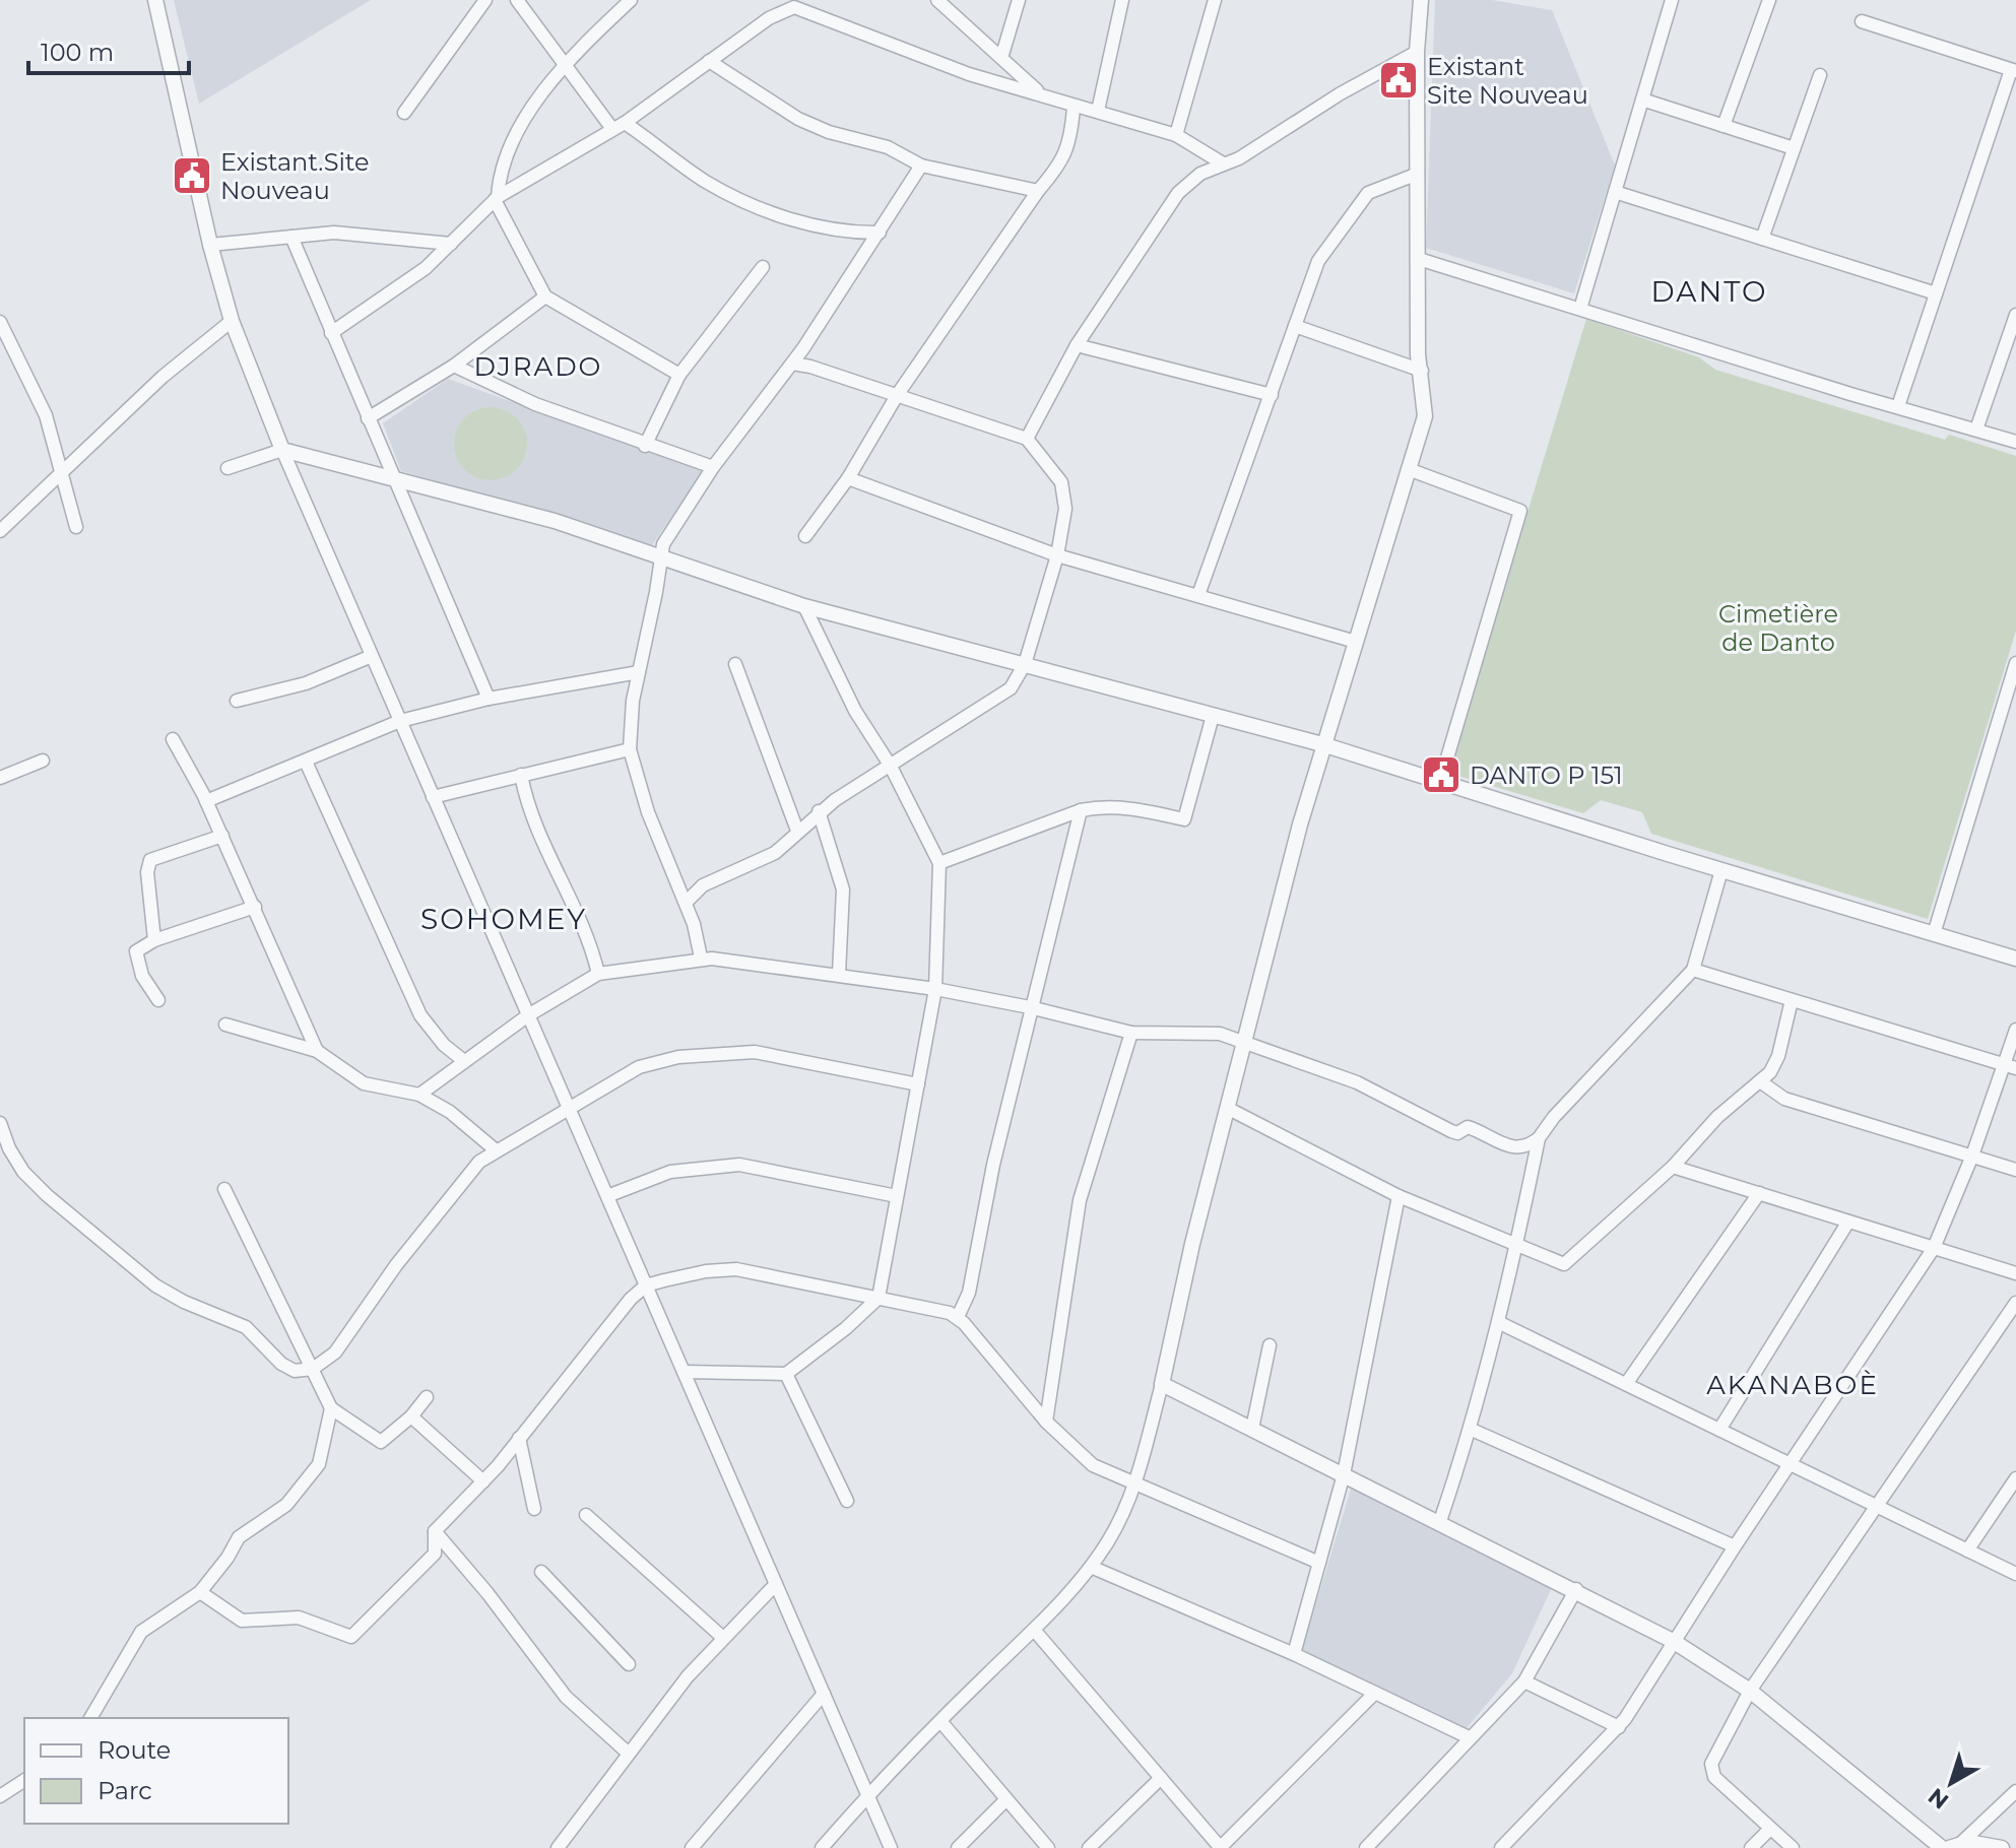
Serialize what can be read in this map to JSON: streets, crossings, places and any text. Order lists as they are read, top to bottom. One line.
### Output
{"districts":["DANTO","DJRADO","SOHOMEY","AKANABOÈ"],"parks":["Cimetière de Danto"],"places":{"public building":["Existant Site Nouveau","Existant.Site Nouveau","DANTO P 151"]},"legend":["Route","Parc"],"scale_bar":"100 m","north":"bottom left"}
